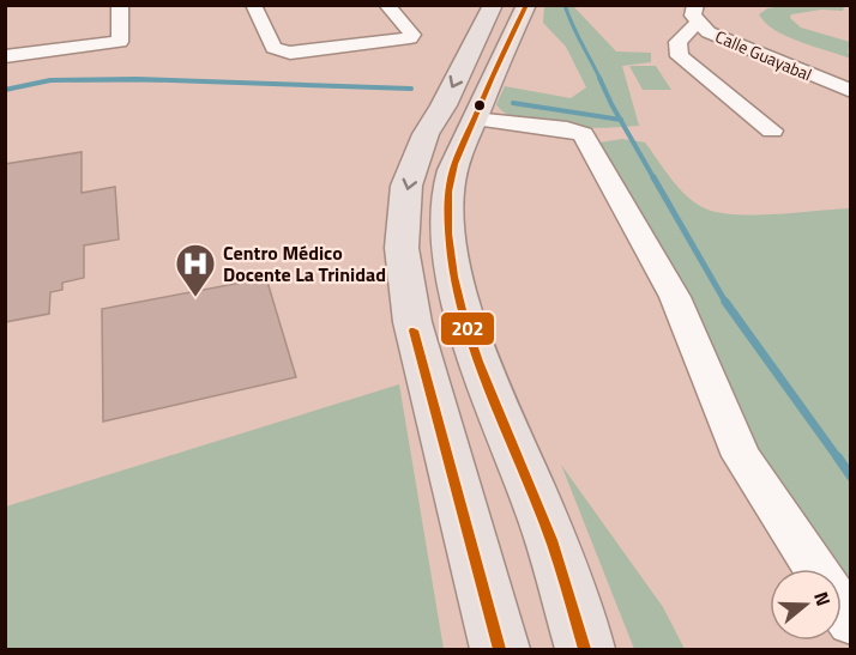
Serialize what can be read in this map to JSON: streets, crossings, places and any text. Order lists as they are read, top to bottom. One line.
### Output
{"streets":{"street":["Calle Guayabal"]},"places":{"hospital":["Centro Médico Docente La Trinidad"]},"lines":["transit line 202"],"north":"right"}
